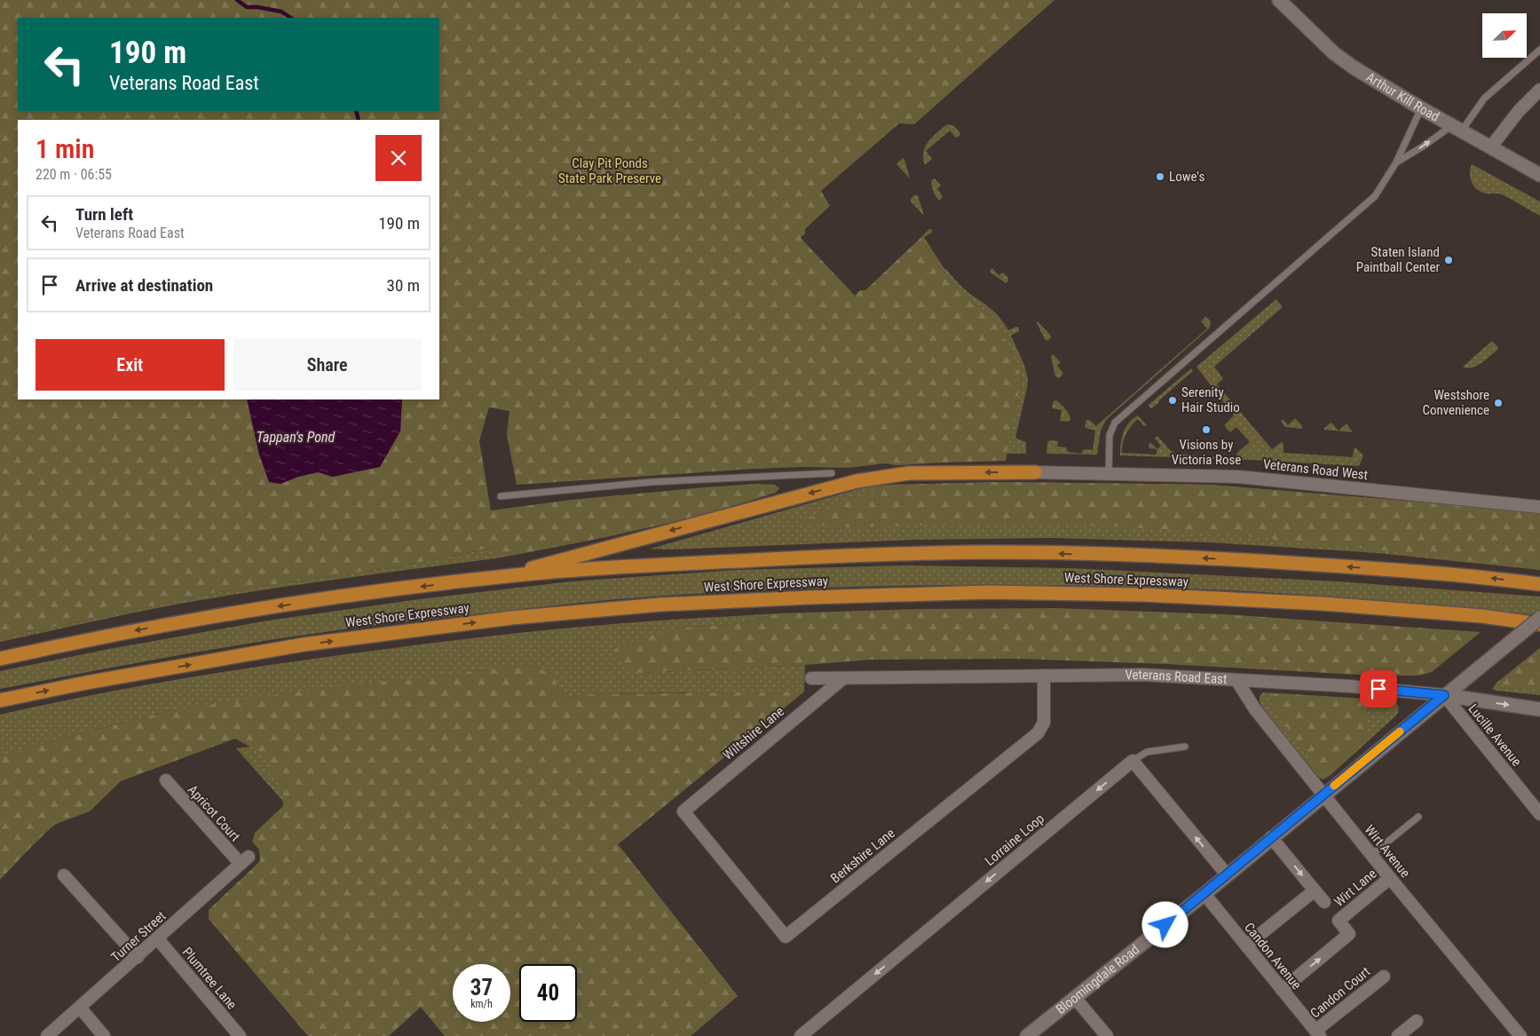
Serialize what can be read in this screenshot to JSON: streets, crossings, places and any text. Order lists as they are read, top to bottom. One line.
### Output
{"streets":{"highway":["West Shore Expressway"],"street":["Arthur Kill Road","Veterans Road West","Veterans Road East","Wiltshire Lane","Lucille Avenue","Apricot Court","Lorraine Loop","Wirt Avenue","Berkshire Lane","Wirt Lane","Turner Street","Candon Avenue","Plumtree Lane","Bloomingdale Road","Candon Court"]},"crossings":[["Veterans Road East","Wiltshire Lane"],["Veterans Road East","Lucille Avenue"],["Veterans Road East","Wirt Avenue"],["Veterans Road East","Berkshire Lane"],["Veterans Road East","Bloomingdale Road"],["Wiltshire Lane","Berkshire Lane"],["Lucille Avenue","Bloomingdale Road"],["Apricot Court","Turner Street"],["Wirt Avenue","Wirt Lane"],["Wirt Avenue","Bloomingdale Road"],["Wirt Lane","Candon Avenue"],["Turner Street","Plumtree Lane"],["Candon Avenue","Bloomingdale Road"],["Candon Avenue","Candon Court"]],"one_way":["Lorraine Loop"],"water":["Tappan's Pond"],"parks":["Clay Pit Ponds State Park Preserve"],"places":["Lowe's","Staten Island Paintball Center","Serenity Hair Studio","Westshore Convenience","Visions by Victoria Rose"],"north":"top right","page":{"turn":["190 m","Veterans Road East"],"heading":["1 min","220 m · 06:55"],"list":[{"name":"Turn left","note":"Veterans Road East","value":"190 m"},{"name":"Arrive at destination","value":"30 m"}],"buttons":["Exit","Share"],"speed":"37 km/h","limit":"40"}}
